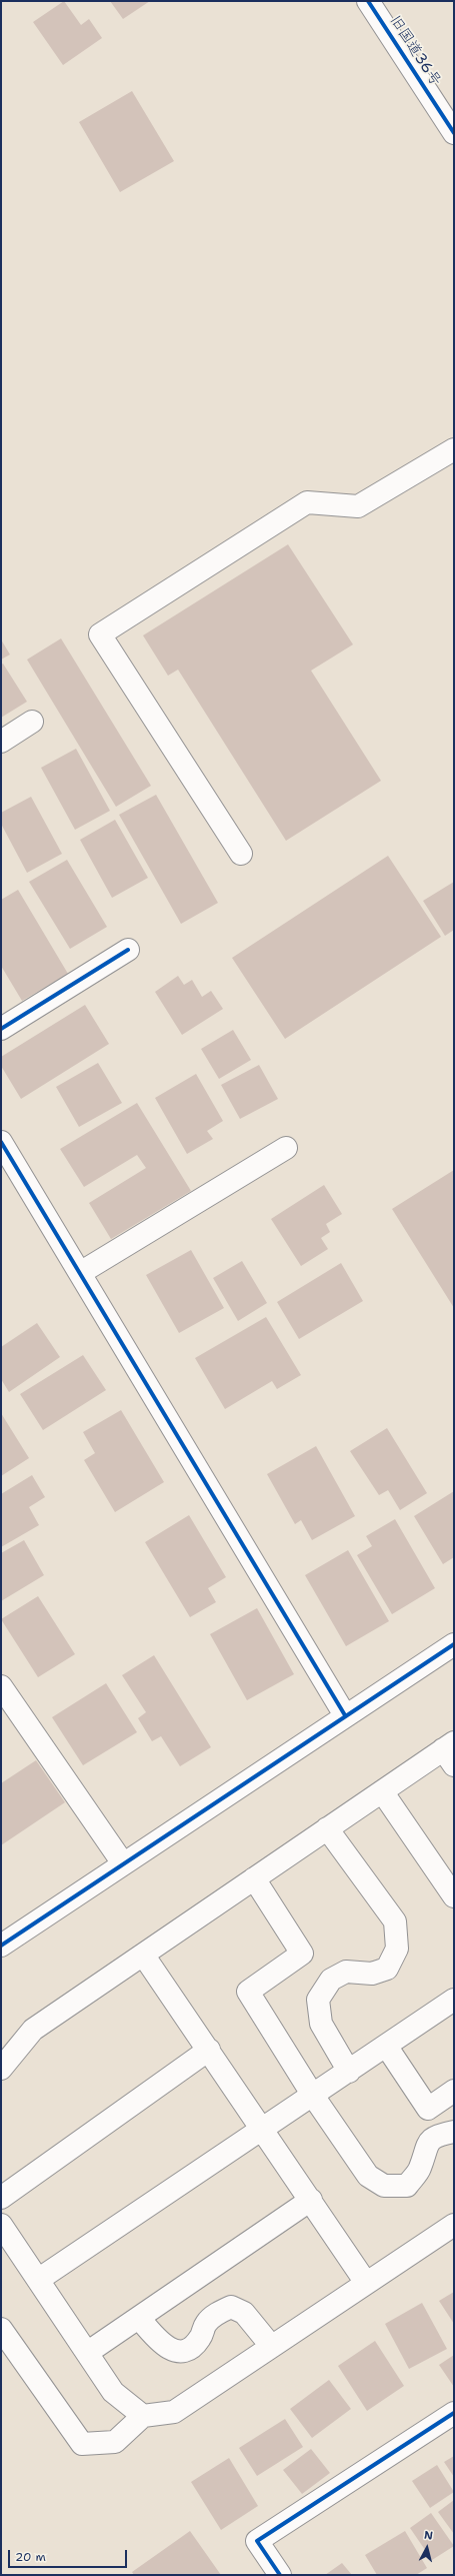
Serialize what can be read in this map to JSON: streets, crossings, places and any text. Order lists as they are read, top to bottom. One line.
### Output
{"streets":{"street":["旧国道36号"]},"scale_bar":"20 m","north":"top"}
